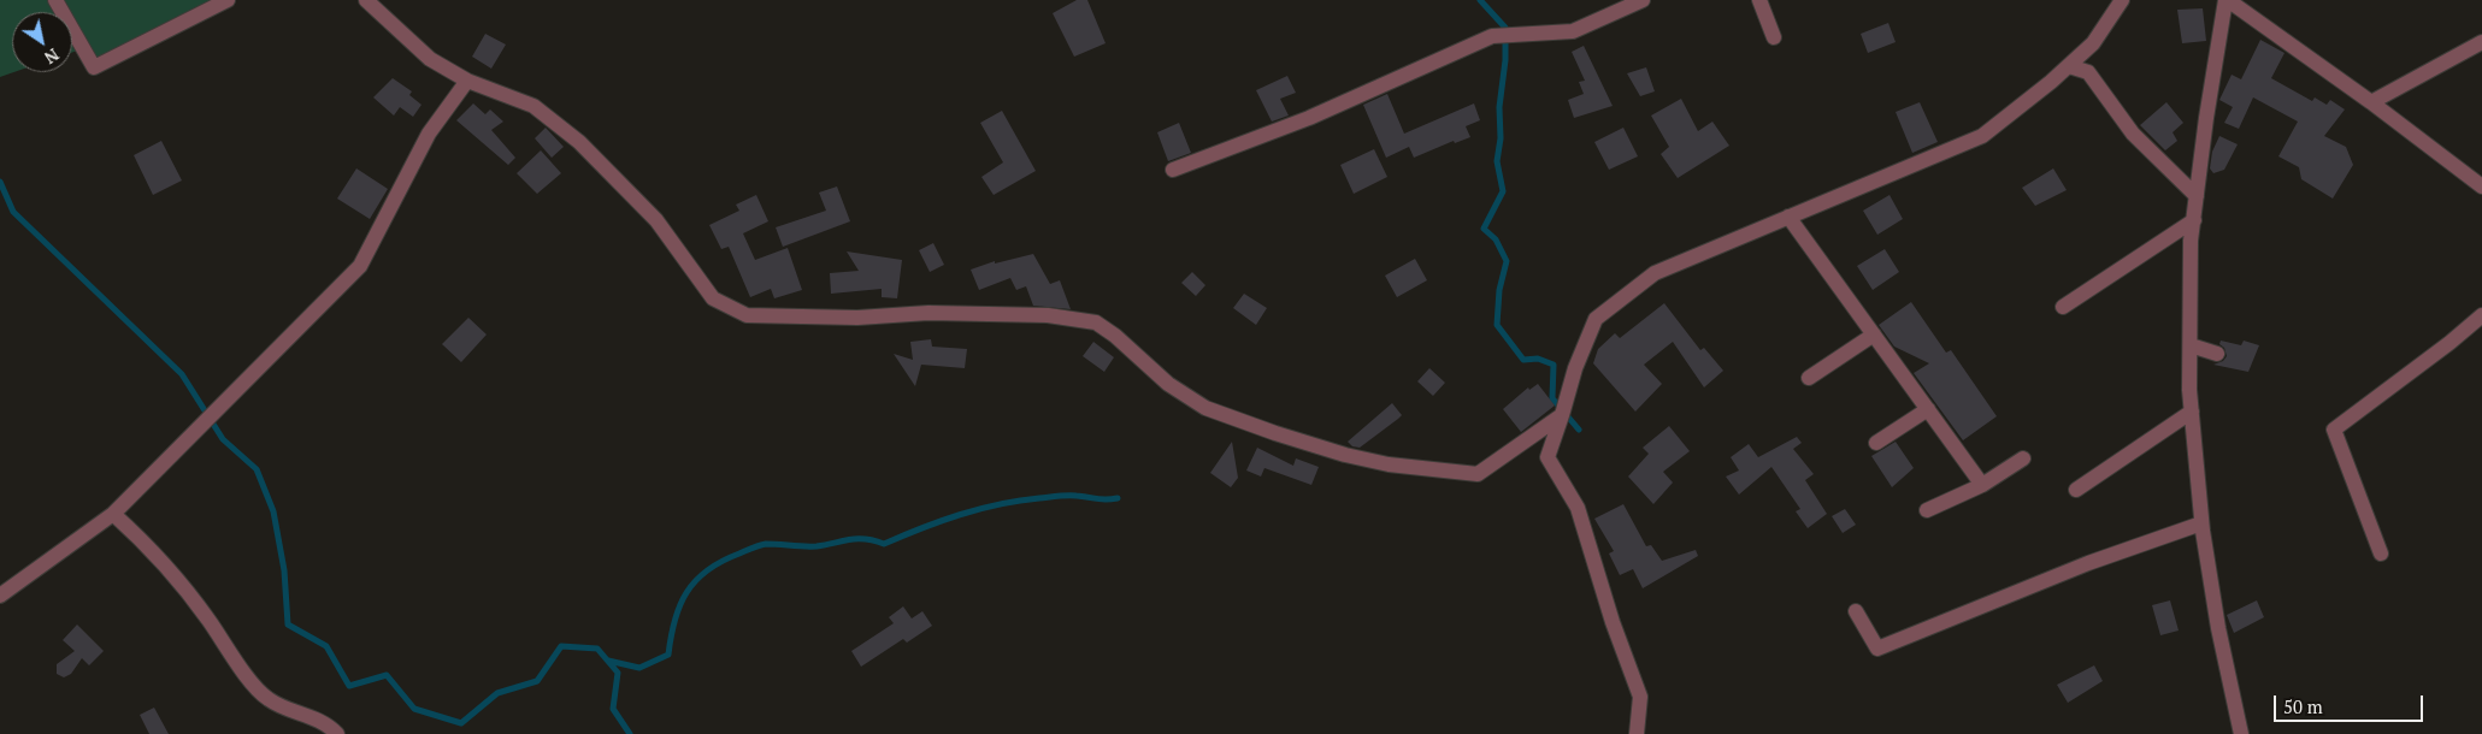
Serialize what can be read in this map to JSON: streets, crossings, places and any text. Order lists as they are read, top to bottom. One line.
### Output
{"scale_bar":"50 m","north":"bottom right"}
